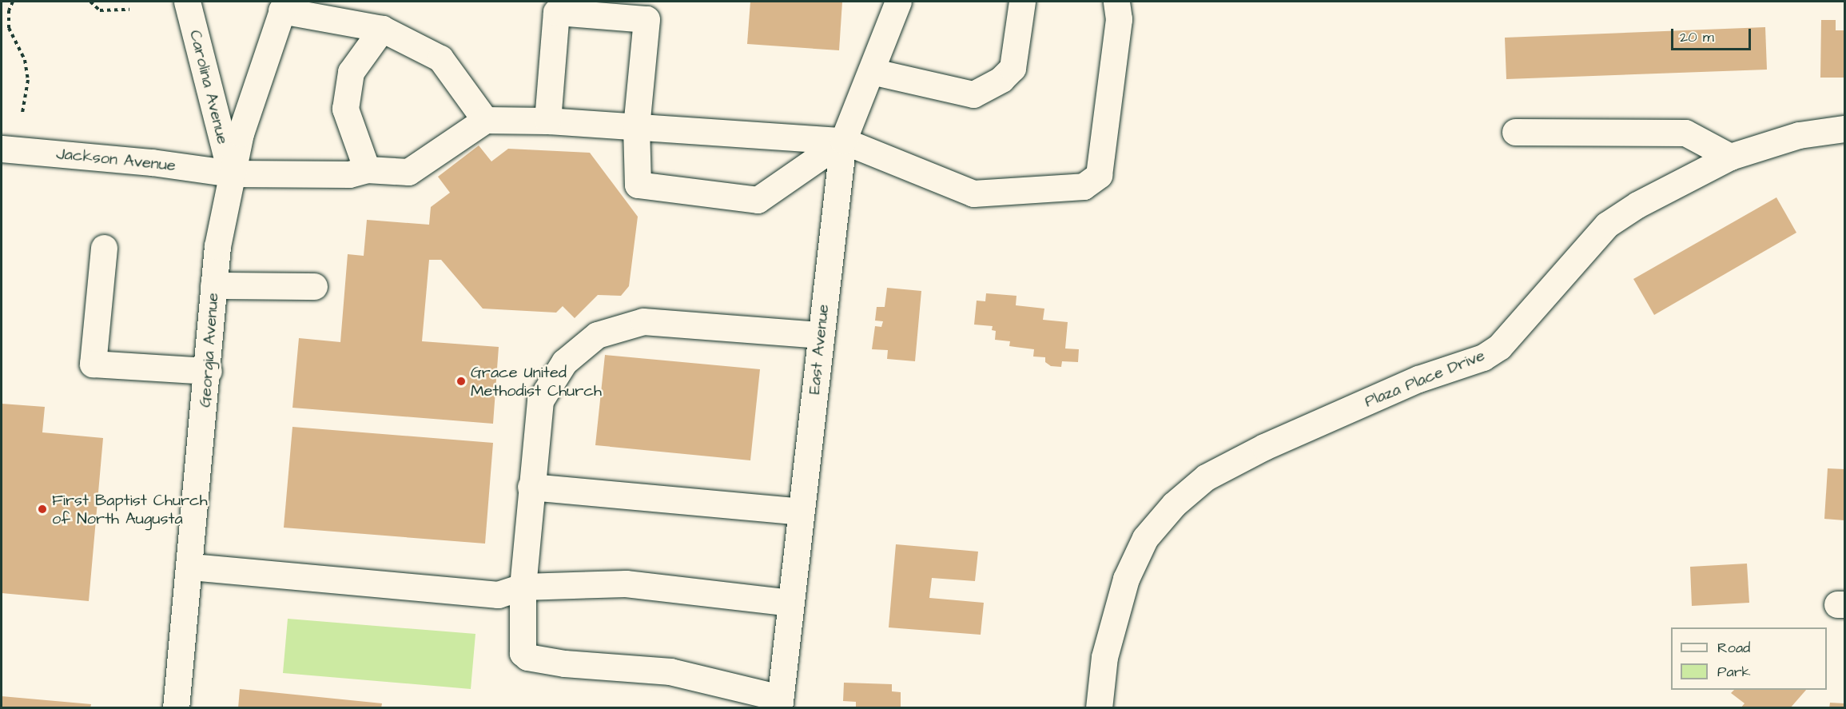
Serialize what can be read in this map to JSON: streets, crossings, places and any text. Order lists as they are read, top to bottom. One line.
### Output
{"streets":{"street":["Carolina Avenue","Jackson Avenue","East Avenue","Georgia Avenue","Plaza Place Drive"]},"crossings":[["Carolina Avenue","Jackson Avenue"],["Carolina Avenue","Georgia Avenue"],["Jackson Avenue","Georgia Avenue"]],"places":["Grace United Methodist Church","First Baptist Church of North Augusta"],"legend":["Road","Park"],"scale_bar":"20 m"}
